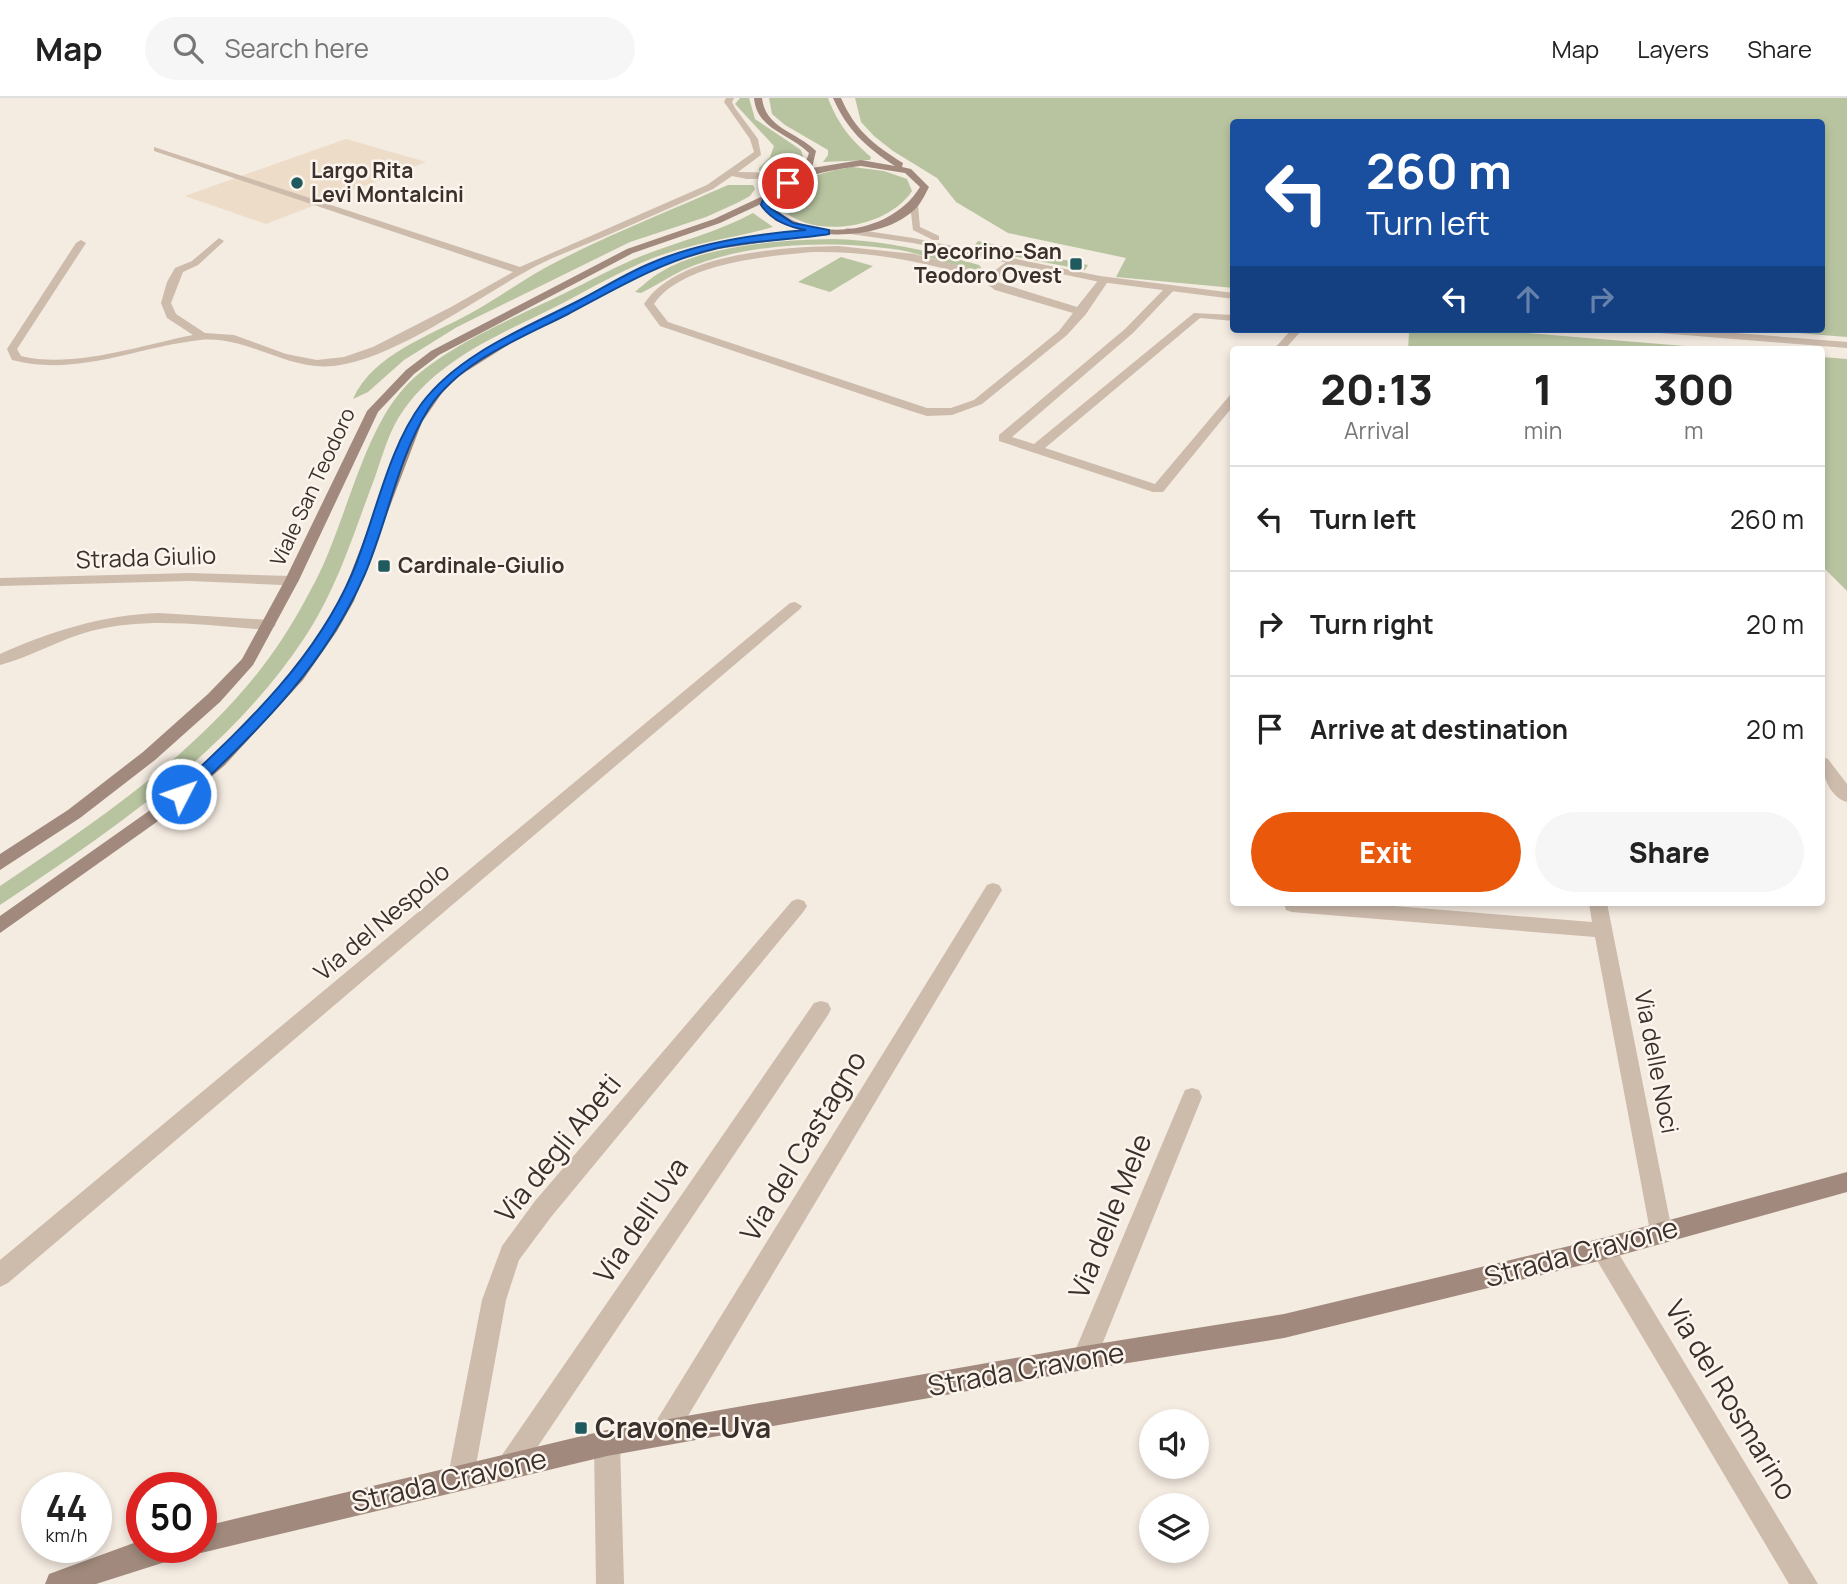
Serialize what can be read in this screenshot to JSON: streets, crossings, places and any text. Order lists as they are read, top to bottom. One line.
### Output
{"streets":{"main road":["Viale San Teodoro","Strada Cravone"],"street":["Strada Giulio","Via del Nespolo","Via delle Noci","Via del Castagno","Via degli Abeti","Via delle Mele","Via dell'Uva","Via del Rosmarino"]},"crossings":[["Viale San Teodoro","Strada Giulio"],["Via delle Noci","Strada Cravone"],["Via del Castagno","Strada Cravone"],["Via degli Abeti","Strada Cravone"],["Via delle Mele","Strada Cravone"],["Via dell'Uva","Strada Cravone"],["Strada Cravone","Via del Rosmarino"]],"places":{"other":["Largo Rita Levi Montalcini"],"transit":["Pecorino-San Teodoro Ovest","Cardinale-Giulio","Cravone-Uva"]},"page":{"header":"Map","search":"Search here","nav":["Map","Layers","Share"],"turn":["260 m","Turn left"],"eta":["20:13","Arrival","1","min","300","m"],"list":[{"name":"Turn left","value":"260 m"},{"name":"Turn right","value":"20 m"},{"name":"Arrive at destination","value":"20 m"}],"buttons":["Exit","Share"],"speed":"44 km/h","limit":"50"}}
